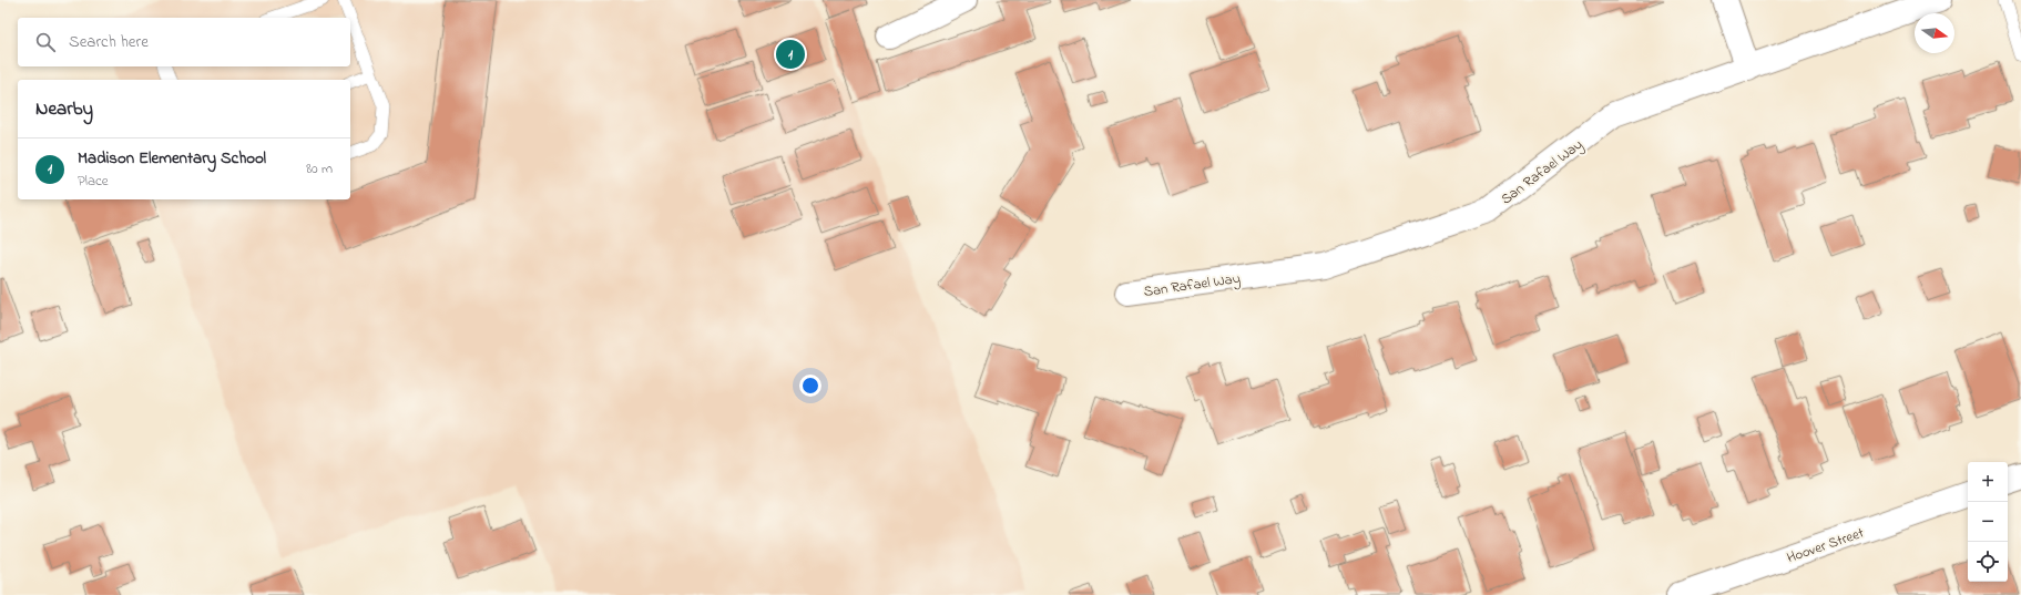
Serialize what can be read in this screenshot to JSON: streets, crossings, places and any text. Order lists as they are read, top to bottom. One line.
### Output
{"streets":{"street":["San Rafael Way","Hoover Street"]},"north":"right","page":{"search":"Search here","pins":"1","heading":"Nearby","list":[{"mark":"1","name":"Madison Elementary School","note":"Place","value":"80 m"}],"map_buttons":["+","−"]}}
